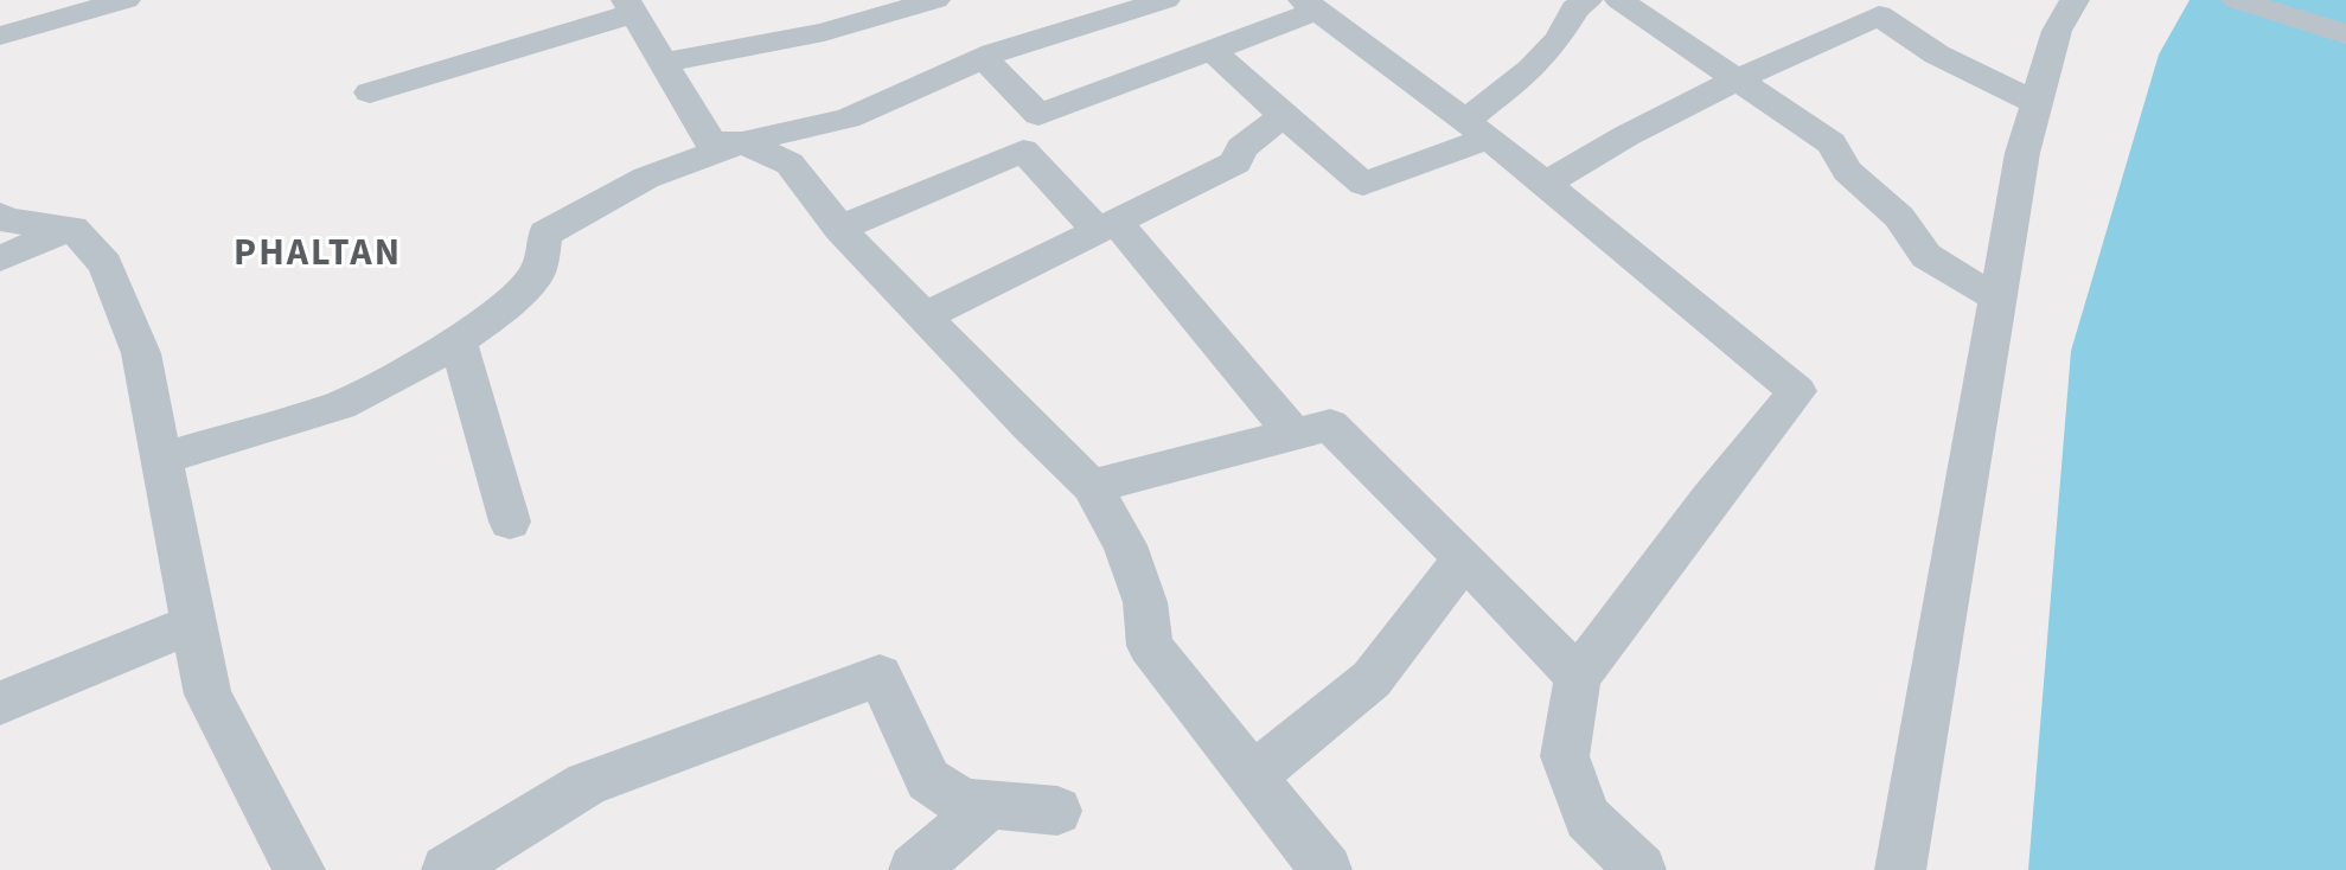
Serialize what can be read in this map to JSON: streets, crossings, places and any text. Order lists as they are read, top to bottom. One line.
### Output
{"districts":["PHALTAN"]}
